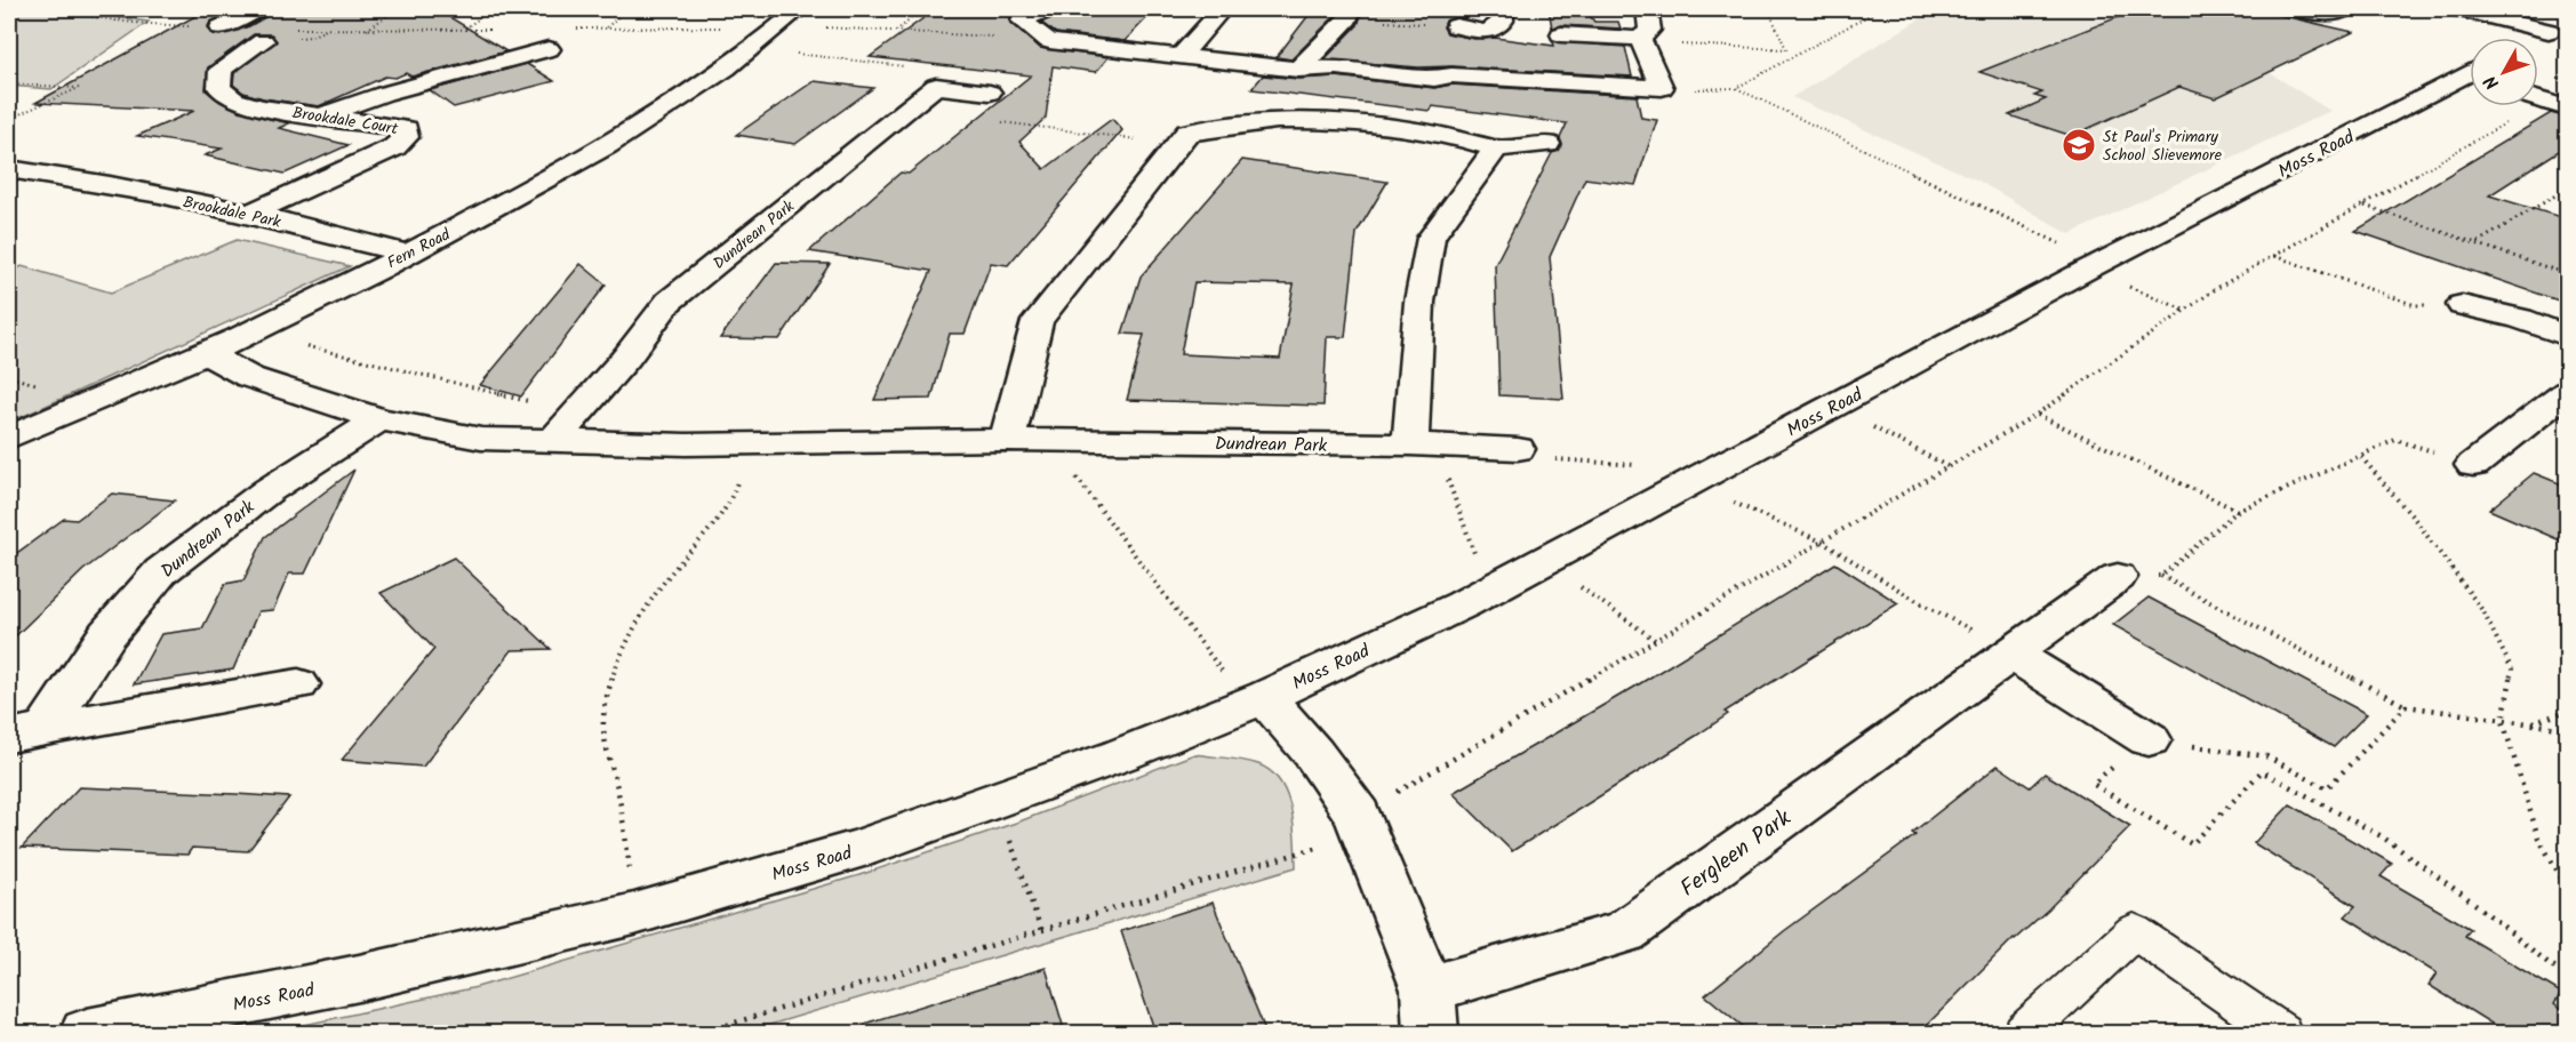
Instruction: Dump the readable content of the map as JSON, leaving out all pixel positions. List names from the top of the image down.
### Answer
{
  "streets": {
    "street": [
      "Brookdale Court",
      "Moss Road",
      "Brookdale Park",
      "Dundrean Park",
      "Fern Road",
      "Fergleen Park"
    ]
  },
  "crossings": [
    ["Brookdale Court", "Brookdale Park"],
    ["Moss Road", "Fergleen Park"],
    ["Brookdale Park", "Fern Road"],
    ["Dundrean Park", "Fern Road"]
  ],
  "places": {
    "school or university": ["St Paul's Primary School Slievemore"]
  },
  "north": "bottom left"
}
